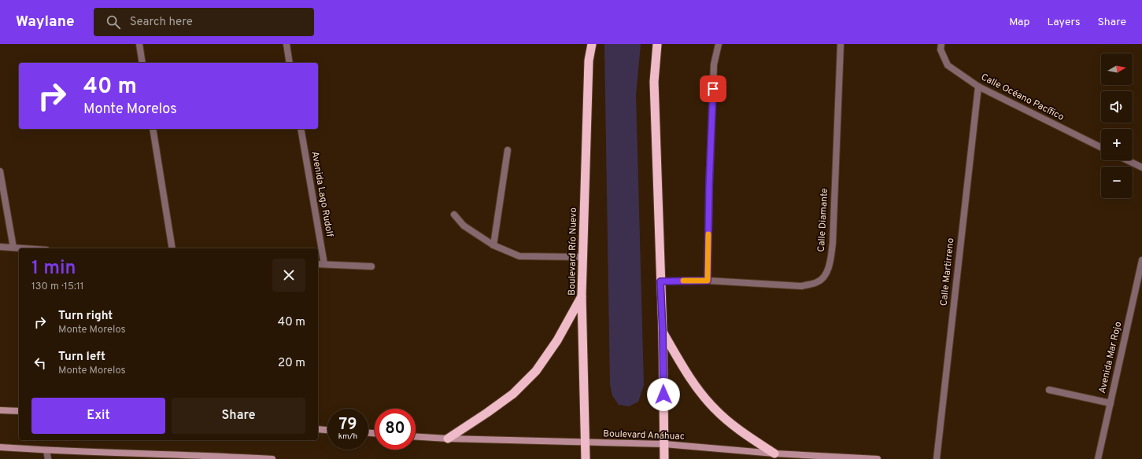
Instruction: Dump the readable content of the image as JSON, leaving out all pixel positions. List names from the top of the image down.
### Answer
{
  "streets": {
    "highway": ["Boulevard Río Nuevo"],
    "main road": ["Boulevard Anáhuac"],
    "street": [
      "Calle Océano Pacífico",
      "Avenida Lago Rudolf",
      "Calle Diamante",
      "Calle Martirreno",
      "Avenida Mar Rojo"
    ]
  },
  "crossings": [
    ["Calle Océano Pacífico", "Calle Martirreno"],
    ["Boulevard Río Nuevo", "Boulevard Anáhuac"]
  ],
  "north": "right",
  "page": {
    "header": "Waylane",
    "search": "Search here",
    "nav": ["Map", "Layers", "Share"],
    "map_buttons": ["+", "−"],
    "turn": ["40 m", "Monte Morelos"],
    "heading": ["1 min", "130 m · 15:11"],
    "list": [
      {
        "name": "Turn right",
        "note": "Monte Morelos",
        "value": "40 m"
      },
      {
        "name": "Turn left",
        "note": "Monte Morelos",
        "value": "20 m"
      }
    ],
    "buttons": ["Exit", "Share"],
    "speed": "79 km/h",
    "limit": "80"
  }
}
